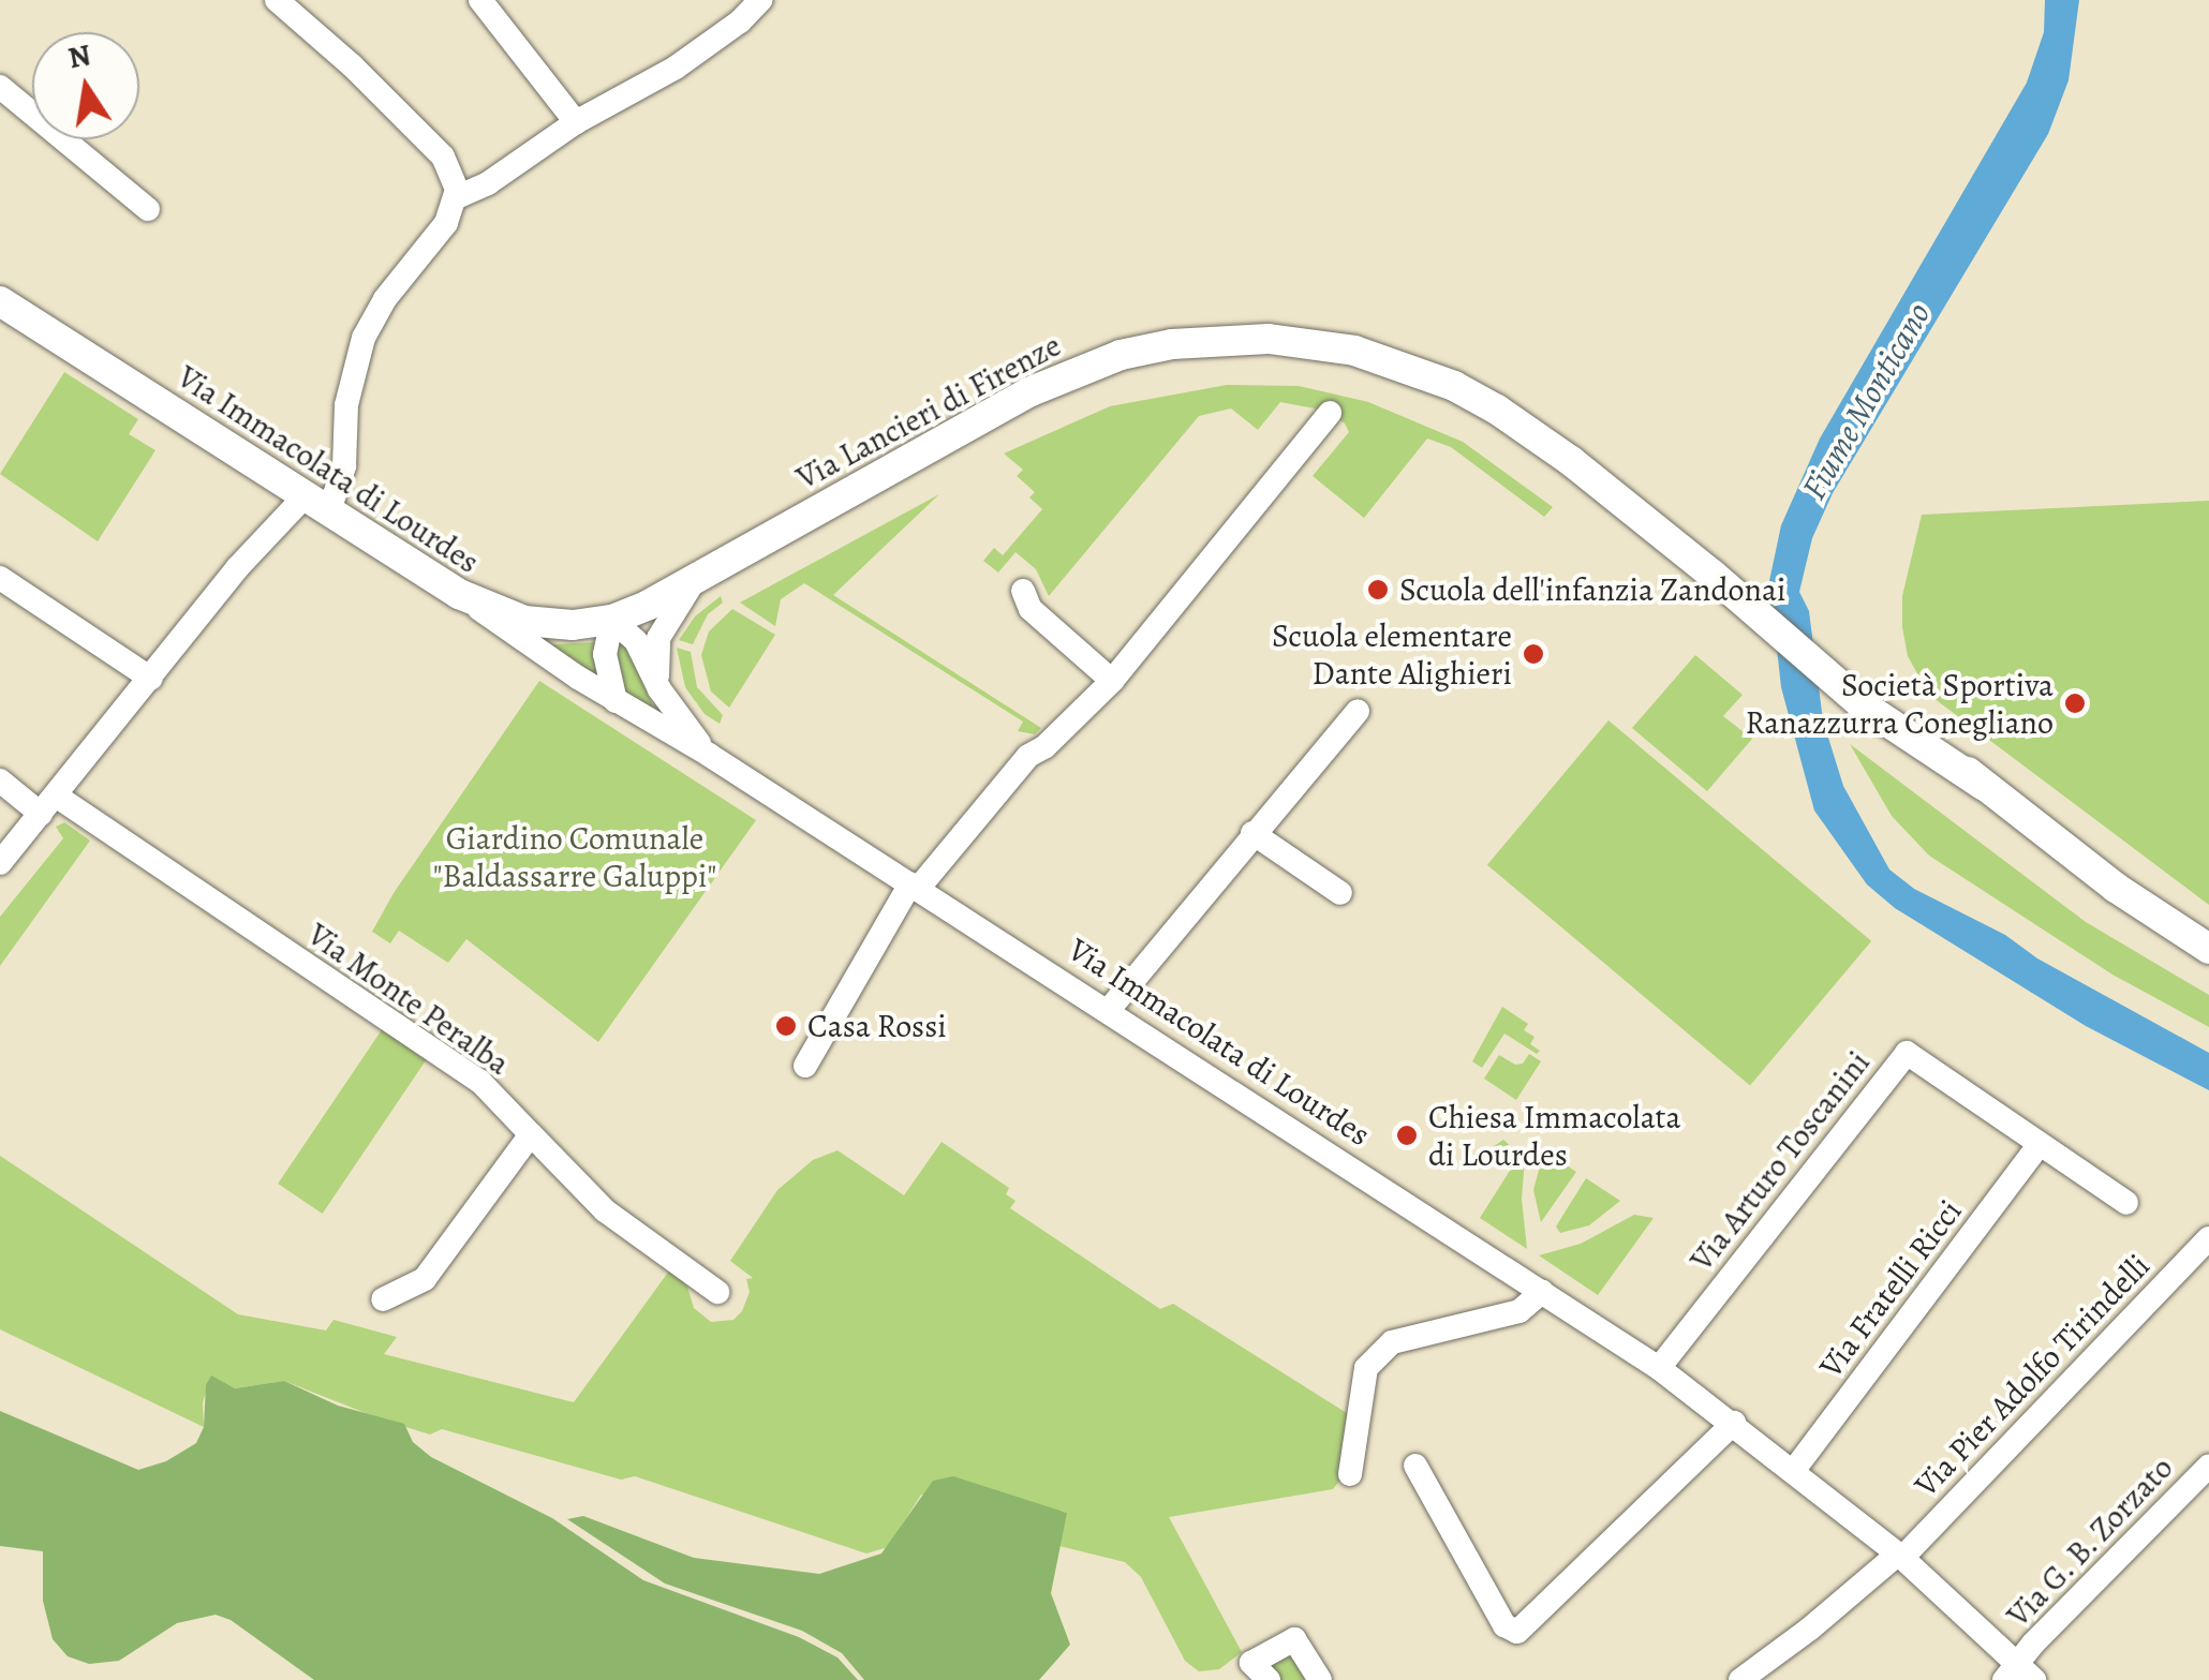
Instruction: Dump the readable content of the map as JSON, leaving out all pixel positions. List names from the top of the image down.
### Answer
{
  "streets": {
    "main road": ["Via Lancieri di Firenze", "Via Immacolata di Lourdes"],
    "street": [
      "Via Monte Peralba",
      "Via Arturo Toscanini",
      "Via Fratelli Ricci",
      "Via Pier Adolfo Tirindelli",
      "Via G. B. Zorzato"
    ]
  },
  "crossings": [
    ["Via Lancieri di Firenze", "Via Immacolata di Lourdes"],
    ["Via Immacolata di Lourdes", "Via Arturo Toscanini"],
    ["Via Immacolata di Lourdes", "Via Fratelli Ricci"],
    ["Via Immacolata di Lourdes", "Via Pier Adolfo Tirindelli"],
    ["Via Immacolata di Lourdes", "Via G. B. Zorzato"],
    ["Via Arturo Toscanini", "Via Fratelli Ricci"]
  ],
  "water": ["Fiume Monticano"],
  "parks": ["Giardino Comunale \"Baldassarre Galuppi\""],
  "places": [
    "Scuola dell'infanzia Zandonai",
    "Scuola elementare Dante Alighieri",
    "Società Sportiva Ranazzurra Conegliano",
    "Casa Rossi",
    "Chiesa Immacolata di Lourdes"
  ],
  "north": "top"
}
